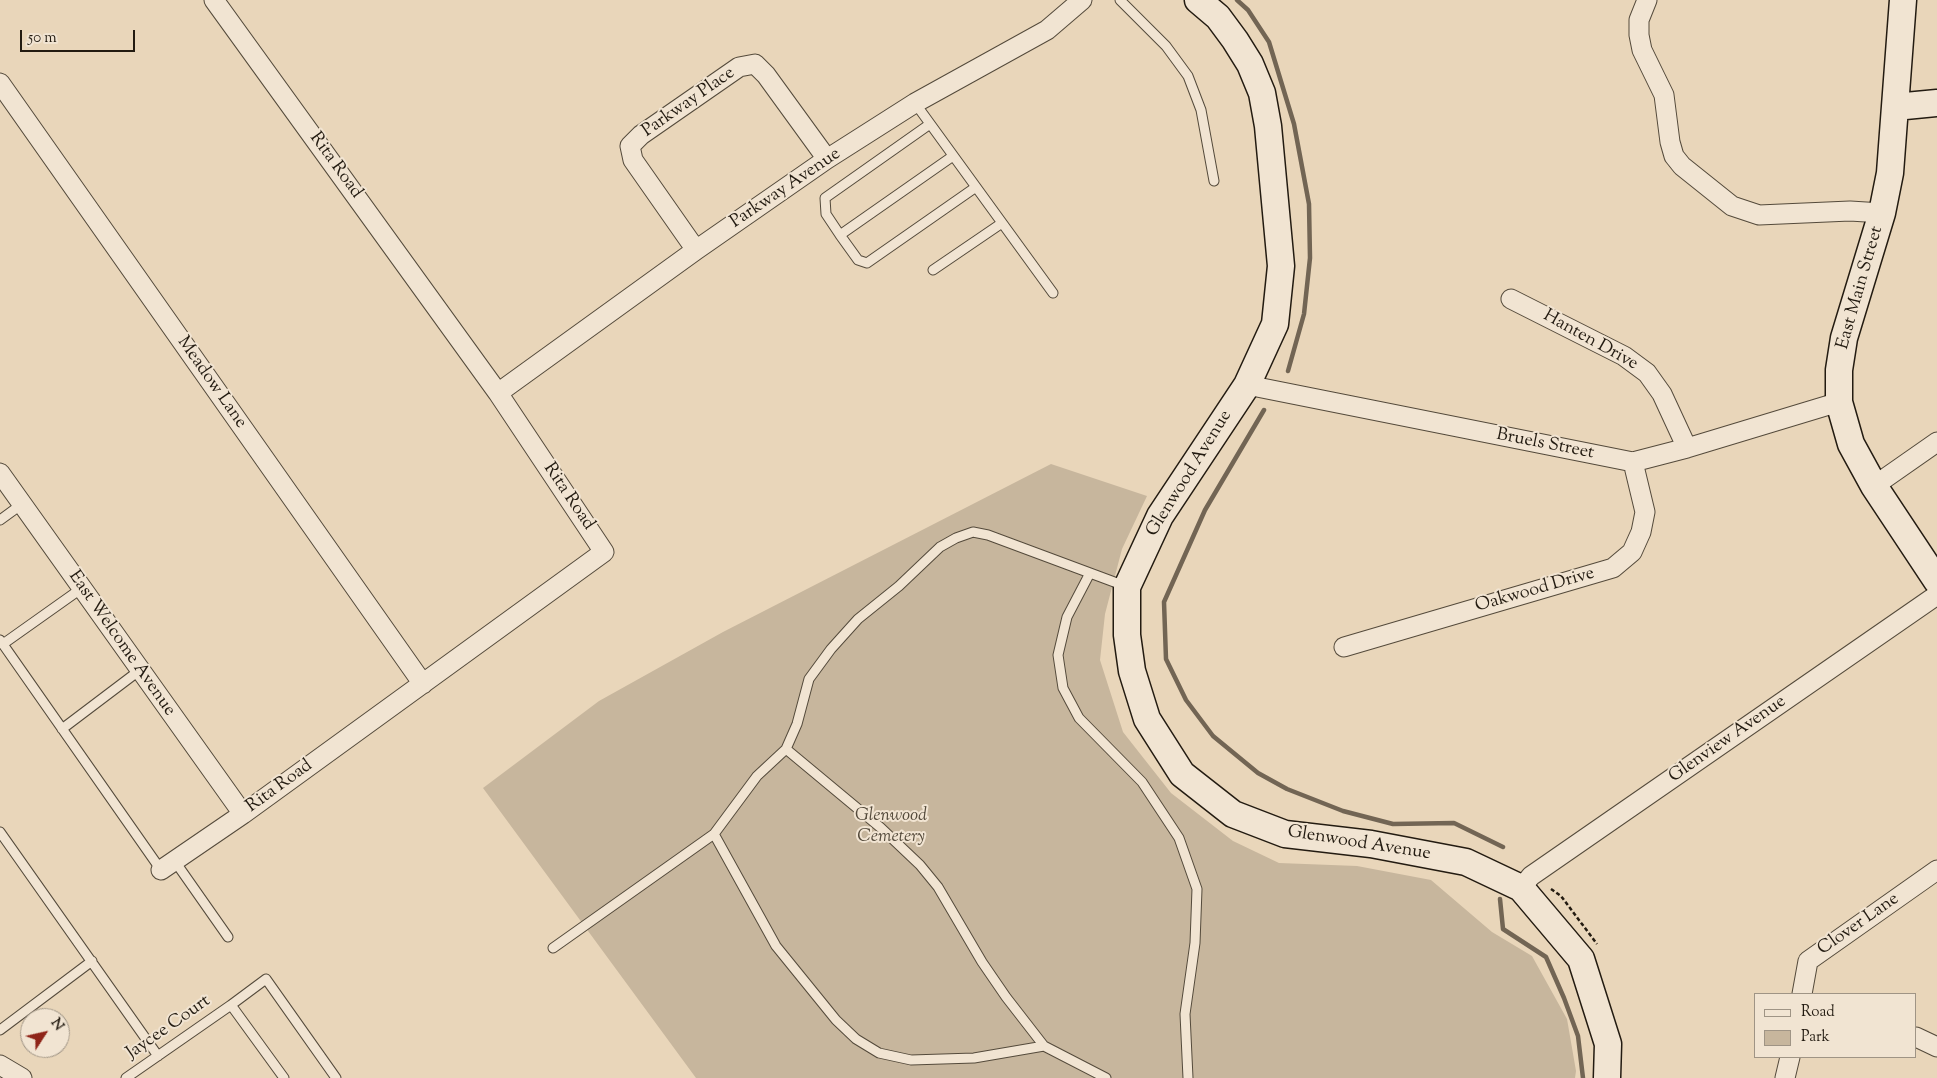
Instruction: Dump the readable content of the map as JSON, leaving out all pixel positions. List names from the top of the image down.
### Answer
{
  "streets": {
    "street": [
      "Parkway Place",
      "Rita Road",
      "Parkway Avenue",
      "East Main Street",
      "Hanten Drive",
      "Meadow Lane",
      "Bruels Street",
      "Glenwood Avenue",
      "Oakwood Drive",
      "East Welcome Avenue",
      "Glenview Avenue",
      "Clover Lane"
    ],
    "lane": ["Jaycee Court"]
  },
  "crossings": [
    ["Parkway Place", "Parkway Avenue"],
    ["Rita Road", "Parkway Avenue"],
    ["Rita Road", "Meadow Lane"],
    ["Rita Road", "East Welcome Avenue"],
    ["East Main Street", "Bruels Street"],
    ["Hanten Drive", "Bruels Street"],
    ["Bruels Street", "Glenwood Avenue"],
    ["Bruels Street", "Oakwood Drive"],
    ["Glenwood Avenue", "Glenview Avenue"]
  ],
  "parks": ["Glenwood Cemetery"],
  "legend": ["Road", "Park"],
  "scale_bar": "50 m",
  "north": "top right"
}
